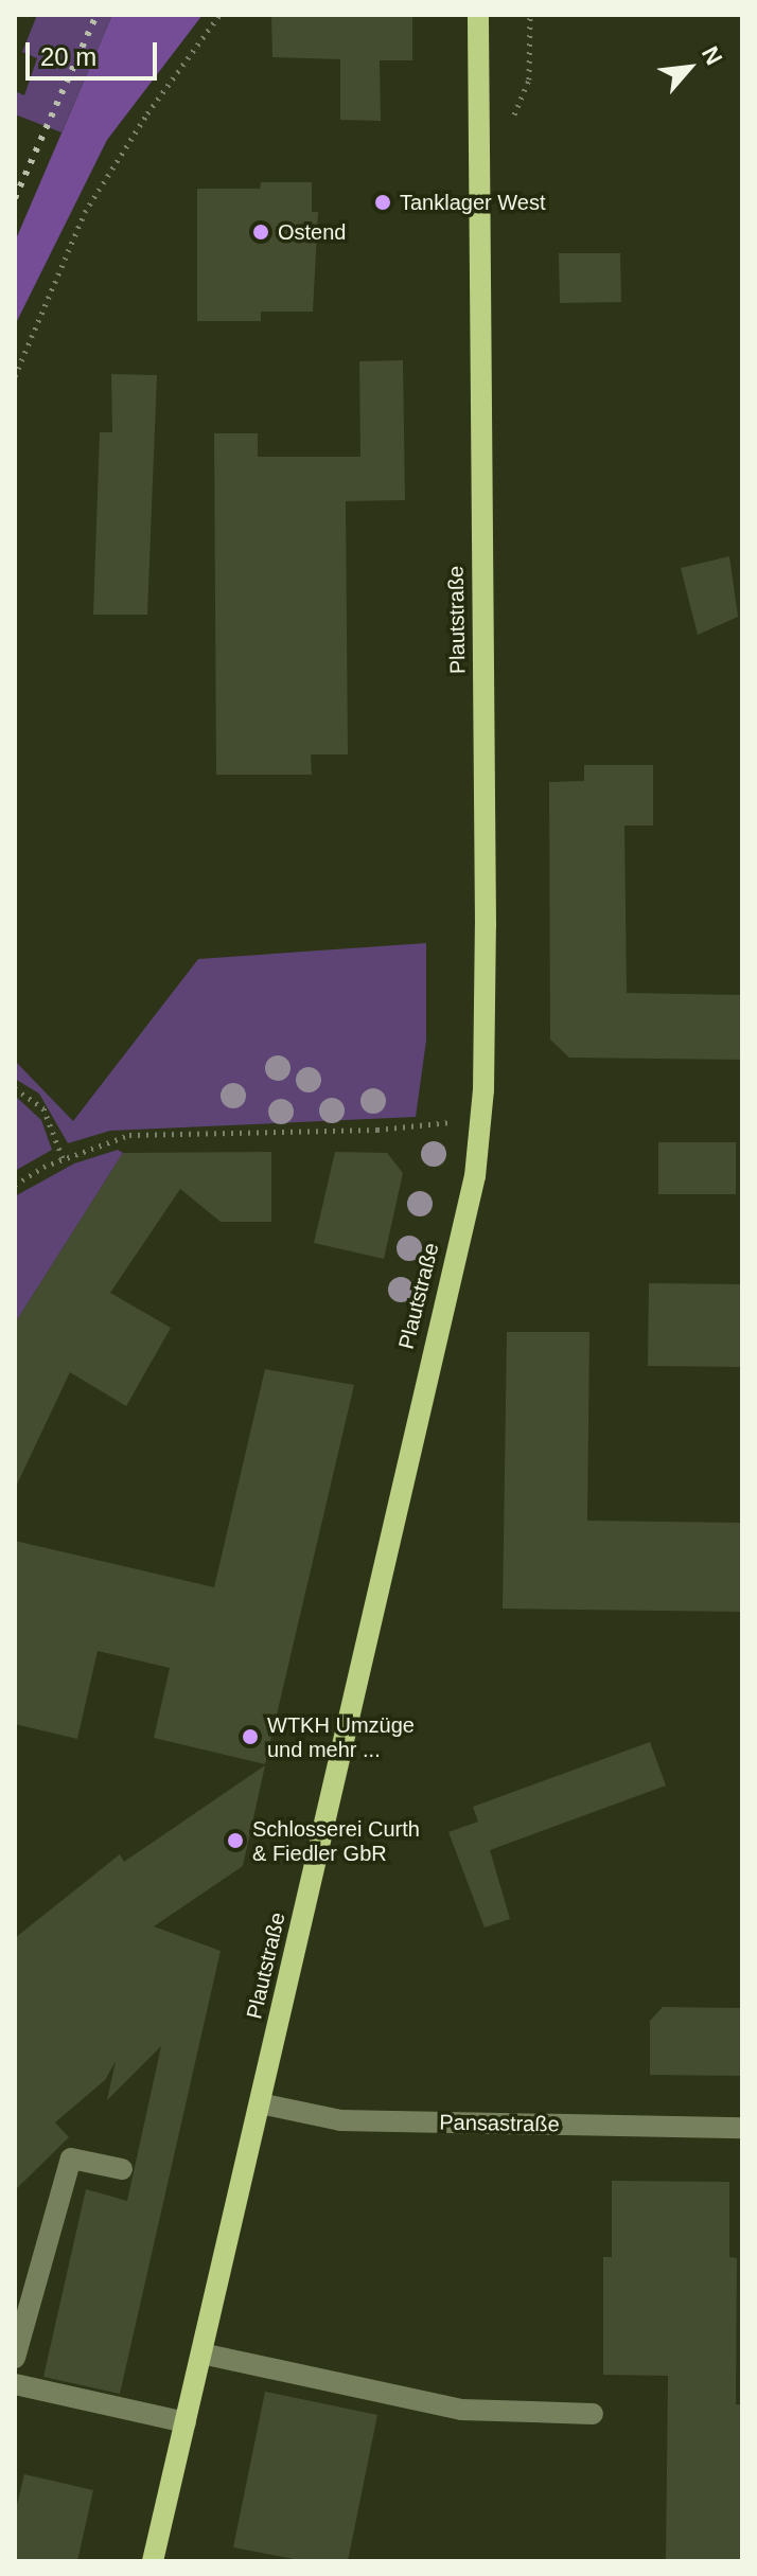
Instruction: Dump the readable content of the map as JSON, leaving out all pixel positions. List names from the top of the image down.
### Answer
{
  "streets": {
    "main road": ["Plautstraße"],
    "street": ["Pansastraße"]
  },
  "crossings": [
    ["Plautstraße", "Pansastraße"]
  ],
  "places": [
    "Tanklager West",
    "Ostend",
    "WTKH Umzüge und mehr ...",
    "Schlosserei Curth & Fiedler GbR"
  ],
  "scale_bar": "20 m",
  "north": "top right"
}
